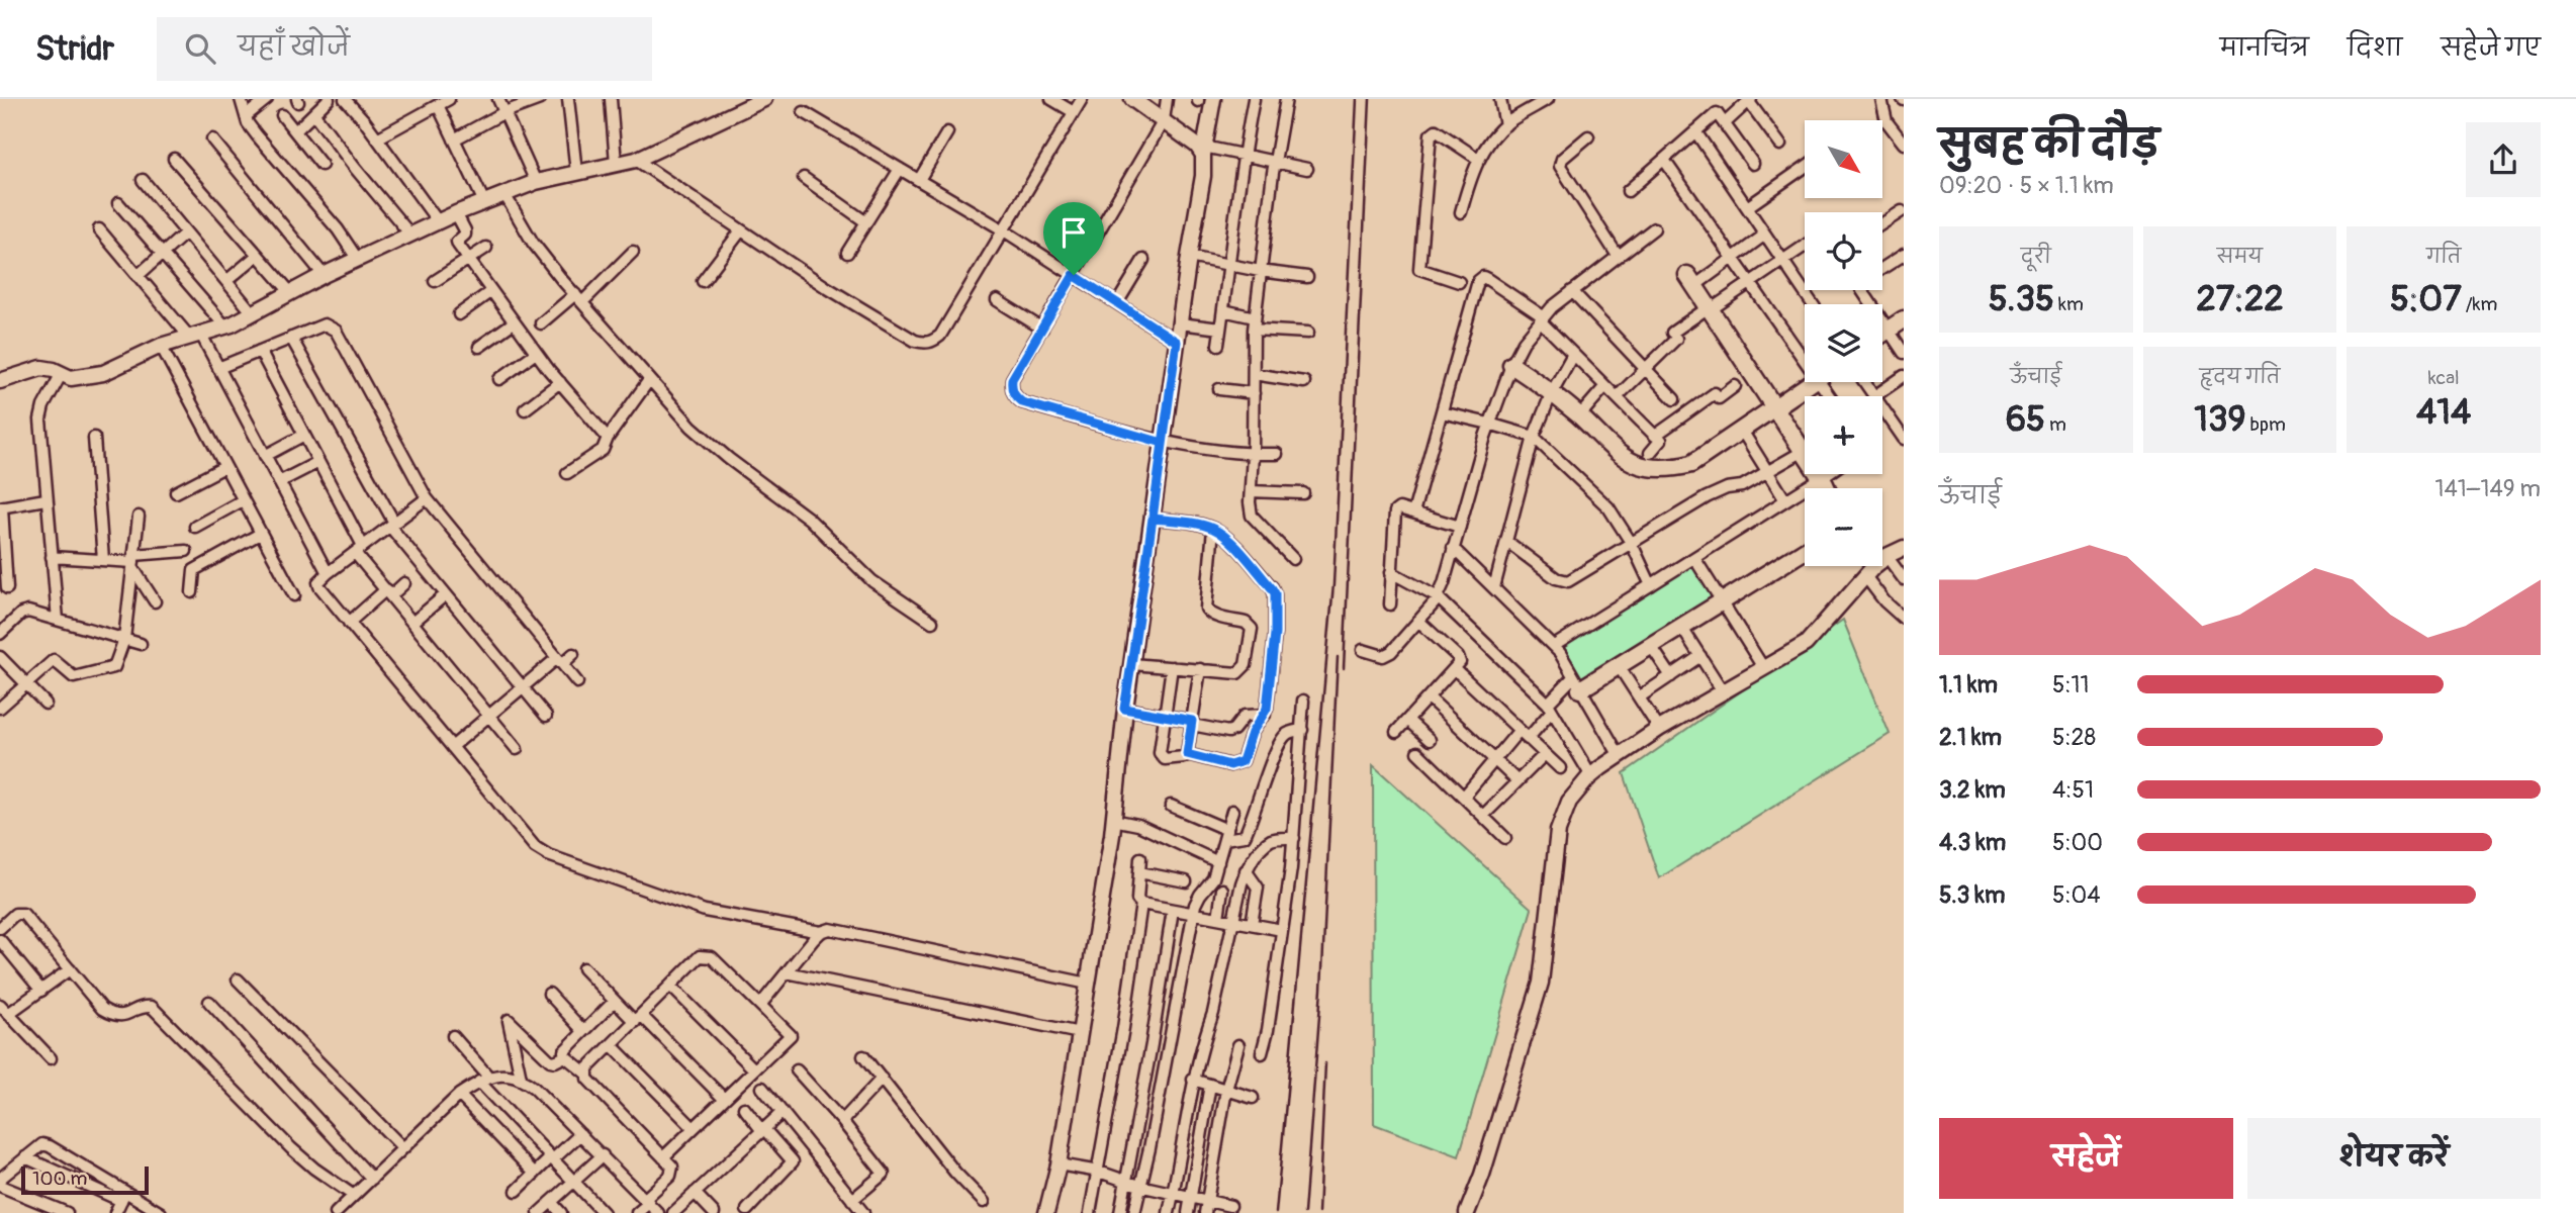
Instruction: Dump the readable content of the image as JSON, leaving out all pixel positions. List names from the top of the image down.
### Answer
{
  "scale_bar": "100 m",
  "north": "bottom right",
  "page": {
    "header": "Stridr",
    "search": "यहाँ खोजें",
    "nav": ["मानचित्र", "दिशा", "सहेजे गए"],
    "heading": ["सुबह की दौड़", "09:20 · 5 × 1.1 km"],
    "map_buttons": ["+", "−"],
    "stats": [
      ["दूरी", "5.35 km"],
      ["समय", "27:22"],
      ["गति", "5:07 /km"],
      ["ऊँचाई", "65 m"],
      ["हृदय गति", "139 bpm"],
      ["kcal", "414"]
    ],
    "chart": ["ऊँचाई", "141–149 m"],
    "list": [
      {
        "name": "1.1 km",
        "note": "5:11"
      },
      {
        "name": "2.1 km",
        "note": "5:28"
      },
      {
        "name": "3.2 km",
        "note": "4:51"
      },
      {
        "name": "4.3 km",
        "note": "5:00"
      },
      {
        "name": "5.3 km",
        "note": "5:04"
      }
    ],
    "buttons": ["सहेजें", "शेयर करें"],
    "scale": "100 m"
  }
}
